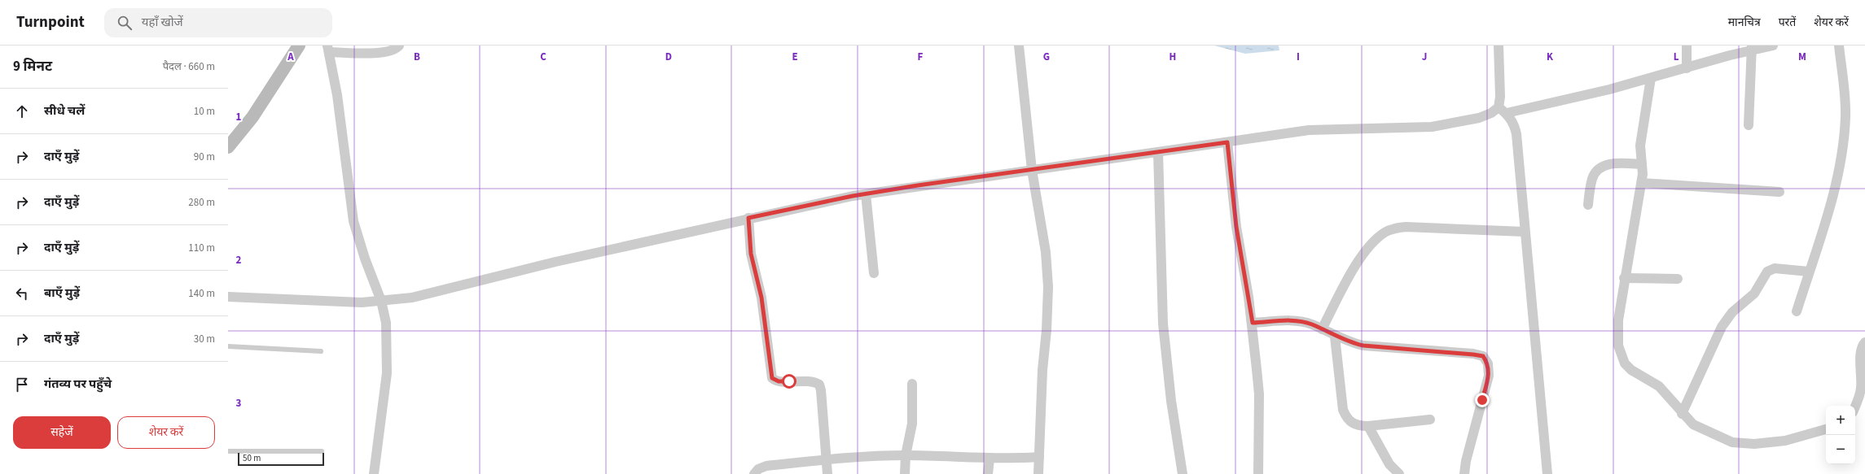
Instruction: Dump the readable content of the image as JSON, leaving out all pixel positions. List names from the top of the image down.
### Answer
{
  "scale_bar": "50 m",
  "page": {
    "header": "Turnpoint",
    "search": "यहाँ खोजें",
    "nav": ["मानचित्र", "परतें", "शेयर करें"],
    "heading": ["9 मिनट", "पैदल · 660 m"],
    "list": [
      ["सीधे चलें", "10 m"],
      ["दाएँ मुड़ें", "90 m"],
      ["दाएँ मुड़ें", "280 m"],
      ["दाएँ मुड़ें", "110 m"],
      ["बाएँ मुड़ें", "140 m"],
      ["दाएँ मुड़ें", "30 m"],
      "गंतव्य पर पहुँचे"
    ],
    "map_buttons": ["+", "−"],
    "buttons": ["सहेजें", "शेयर करें"],
    "scale": "50 m"
  },
  "grid": {
    "columns": [
      "A",
      "B",
      "C",
      "D",
      "E",
      "F",
      "G",
      "H",
      "I",
      "J",
      "K",
      "L",
      "M"
    ],
    "rows": ["1", "2", "3"]
  }
}
